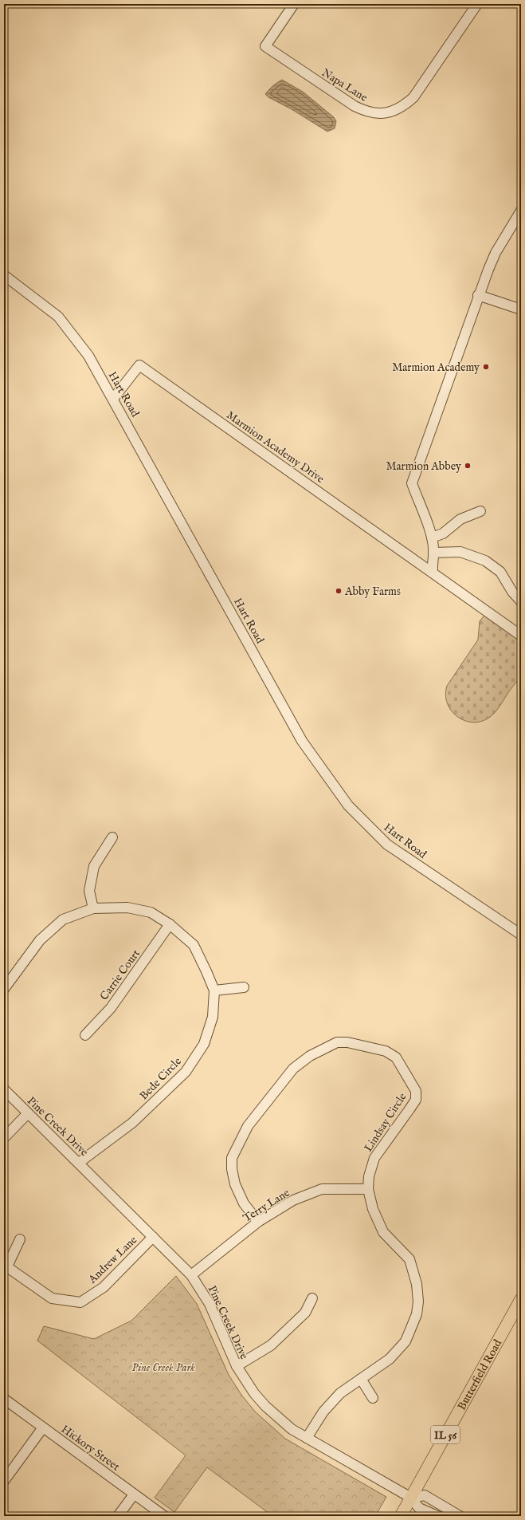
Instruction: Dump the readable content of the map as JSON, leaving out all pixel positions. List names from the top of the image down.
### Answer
{
  "streets": {
    "main road": ["Butterfield Road", "IL 56"],
    "street": [
      "Napa Lane",
      "Hart Road",
      "Marmion Academy Drive",
      "Carrie Court",
      "Bede Circle",
      "Lindsay Circle",
      "Pine Creek Drive",
      "Terry Lane",
      "Andrew Lane",
      "Hickory Street"
    ]
  },
  "crossings": [
    ["Hart Road", "Marmion Academy Drive"],
    ["Carrie Court", "Bede Circle"],
    ["Bede Circle", "Pine Creek Drive"],
    ["Lindsay Circle", "Pine Creek Drive"],
    ["Lindsay Circle", "Terry Lane"],
    ["Pine Creek Drive", "Terry Lane"],
    ["Pine Creek Drive", "Andrew Lane"],
    ["Pine Creek Drive", "Butterfield Road"]
  ],
  "parks": ["Pine Creek Park"],
  "places": ["Marmion Academy", "Marmion Abbey", "Abby Farms"]
}
